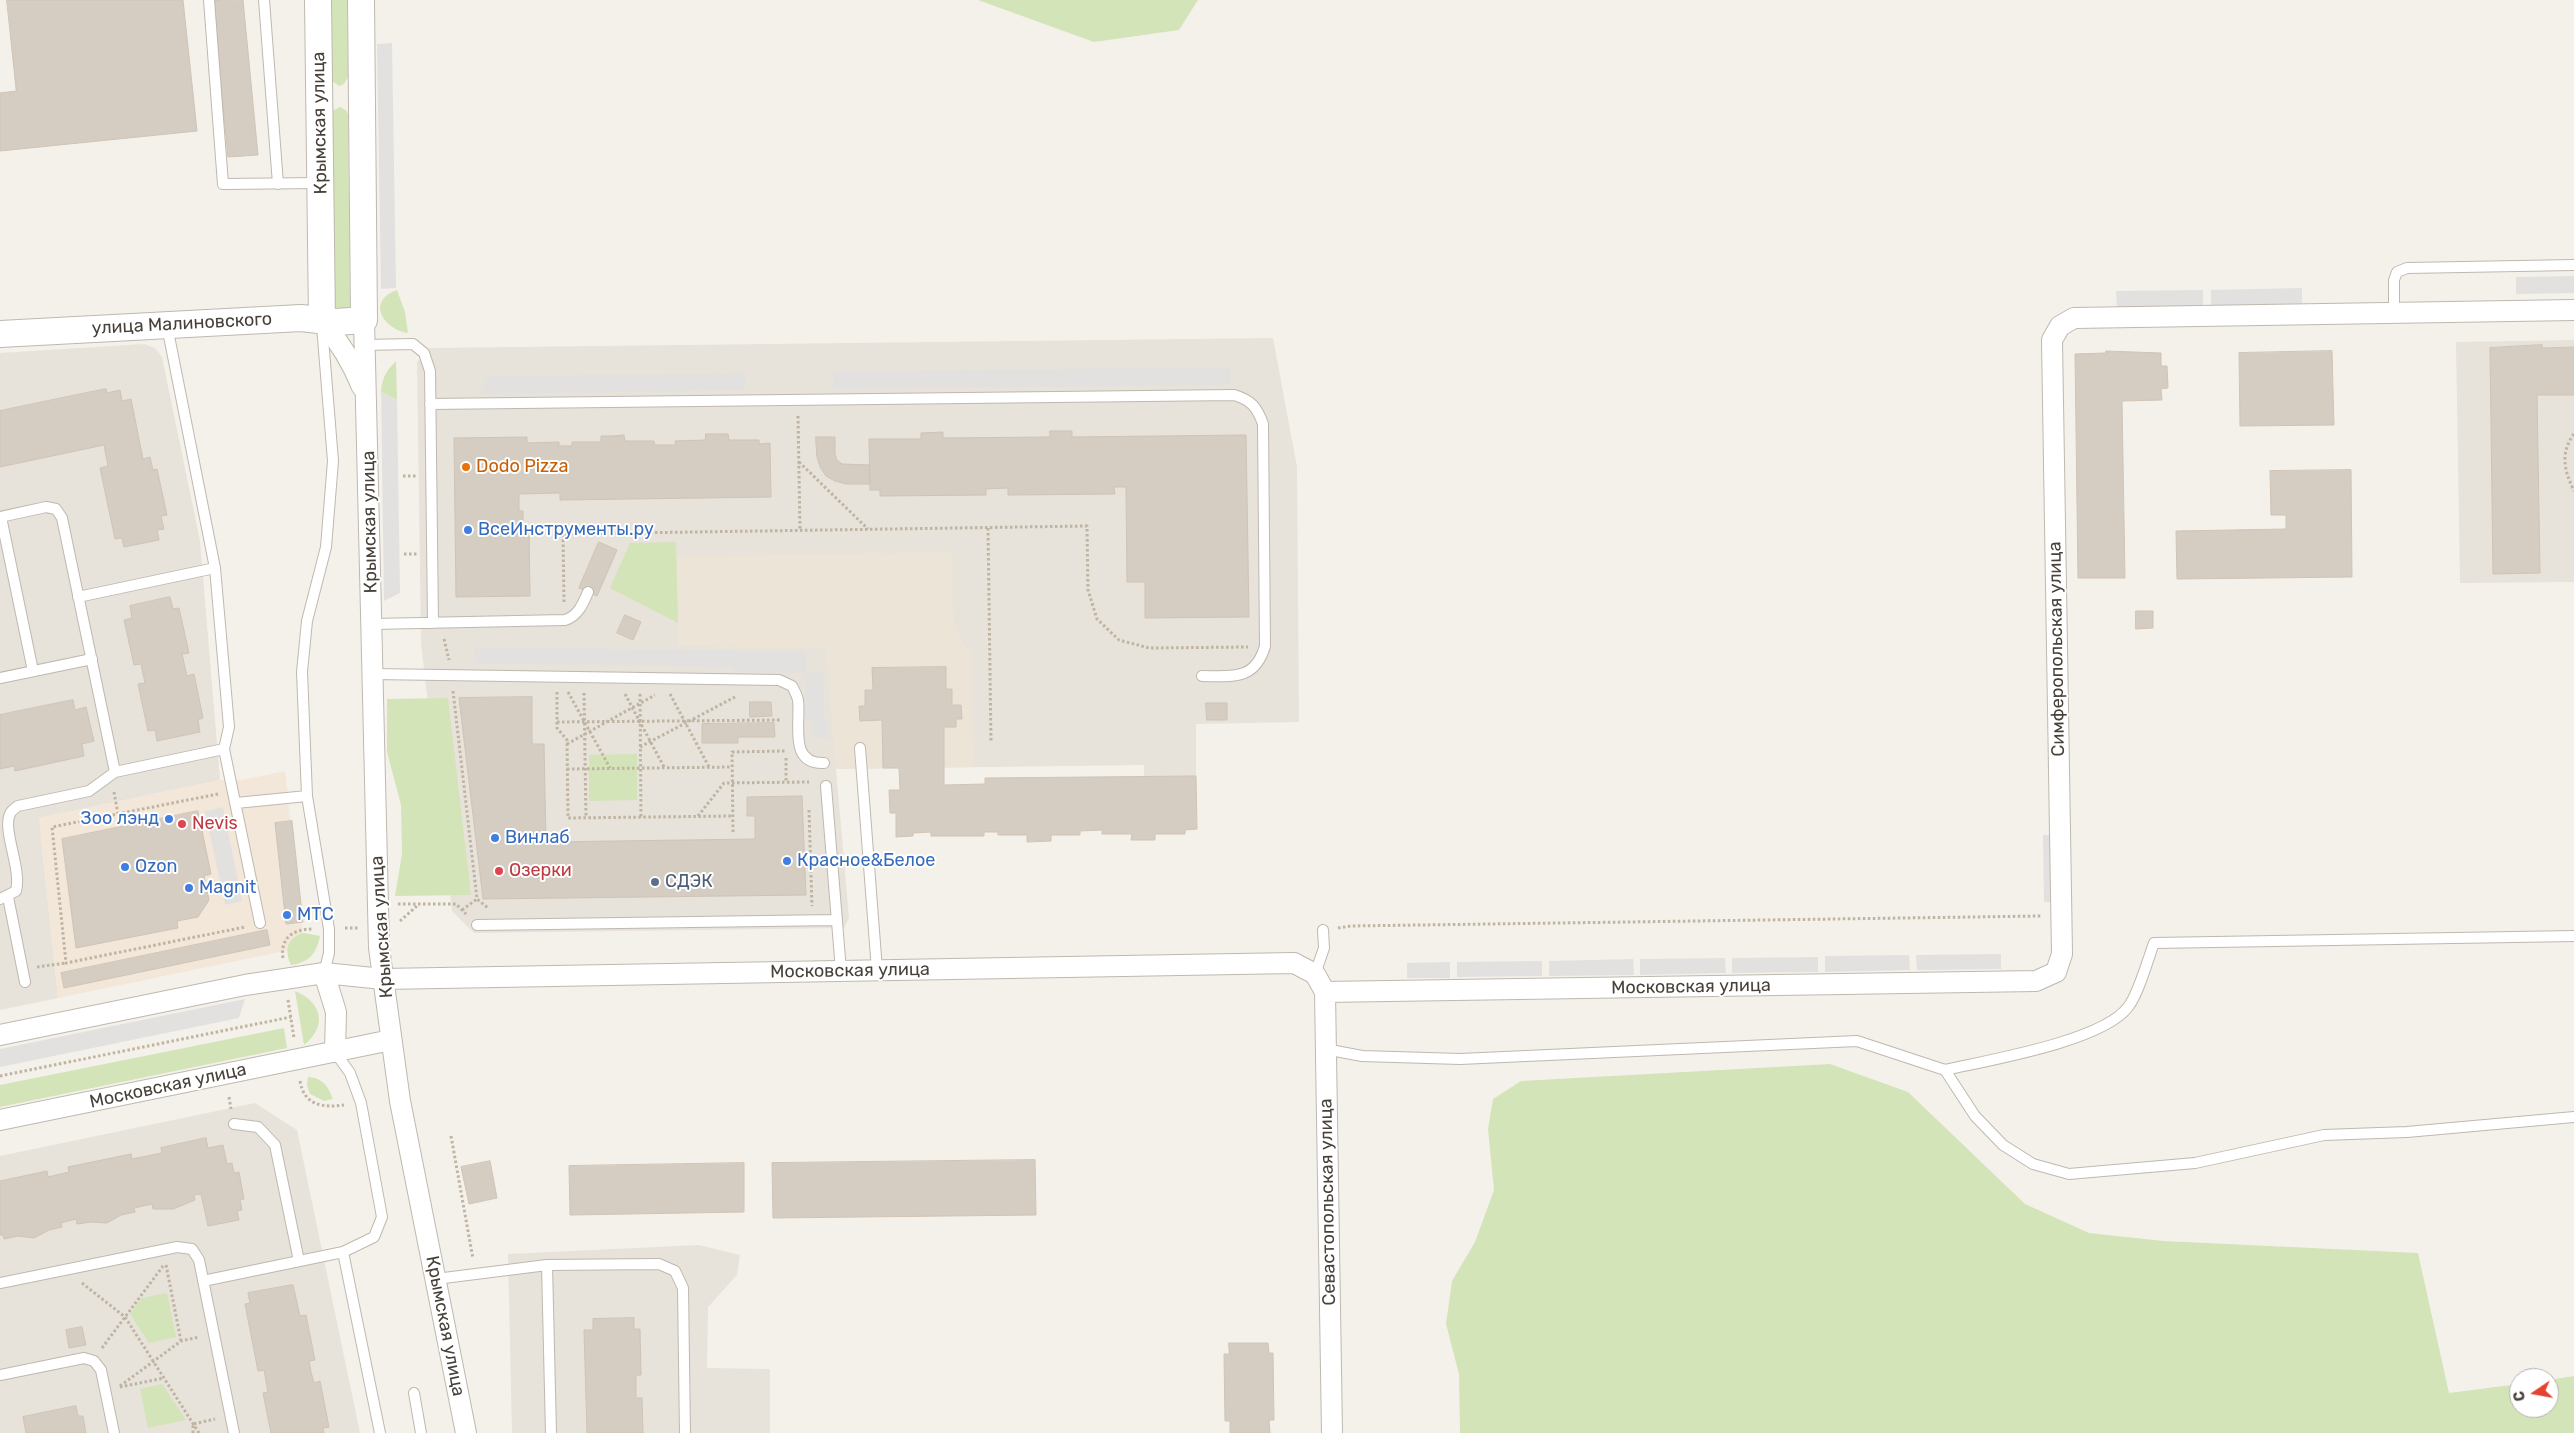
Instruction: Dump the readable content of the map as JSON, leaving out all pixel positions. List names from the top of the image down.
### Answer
{
  "streets": {
    "street": [
      "Крымская улица",
      "улица Малиновского",
      "Симферопольская улица",
      "Московская улица",
      "Севастопольская улица"
    ]
  },
  "crossings": [
    ["Крымская улица", "улица Малиновского"],
    ["Крымская улица", "Московская улица"],
    ["Симферопольская улица", "Московская улица"],
    ["Московская улица", "Севастопольская улица"]
  ],
  "places": [
    "Dodo Pizza",
    "ВсеИнструменты.ру",
    "Зоо лэнд",
    "Nevis",
    "Винлаб",
    "Красное&Белое",
    "Ozon",
    "Озерки",
    "СДЭК",
    "Magnit",
    "МТС"
  ],
  "north": "left"
}
